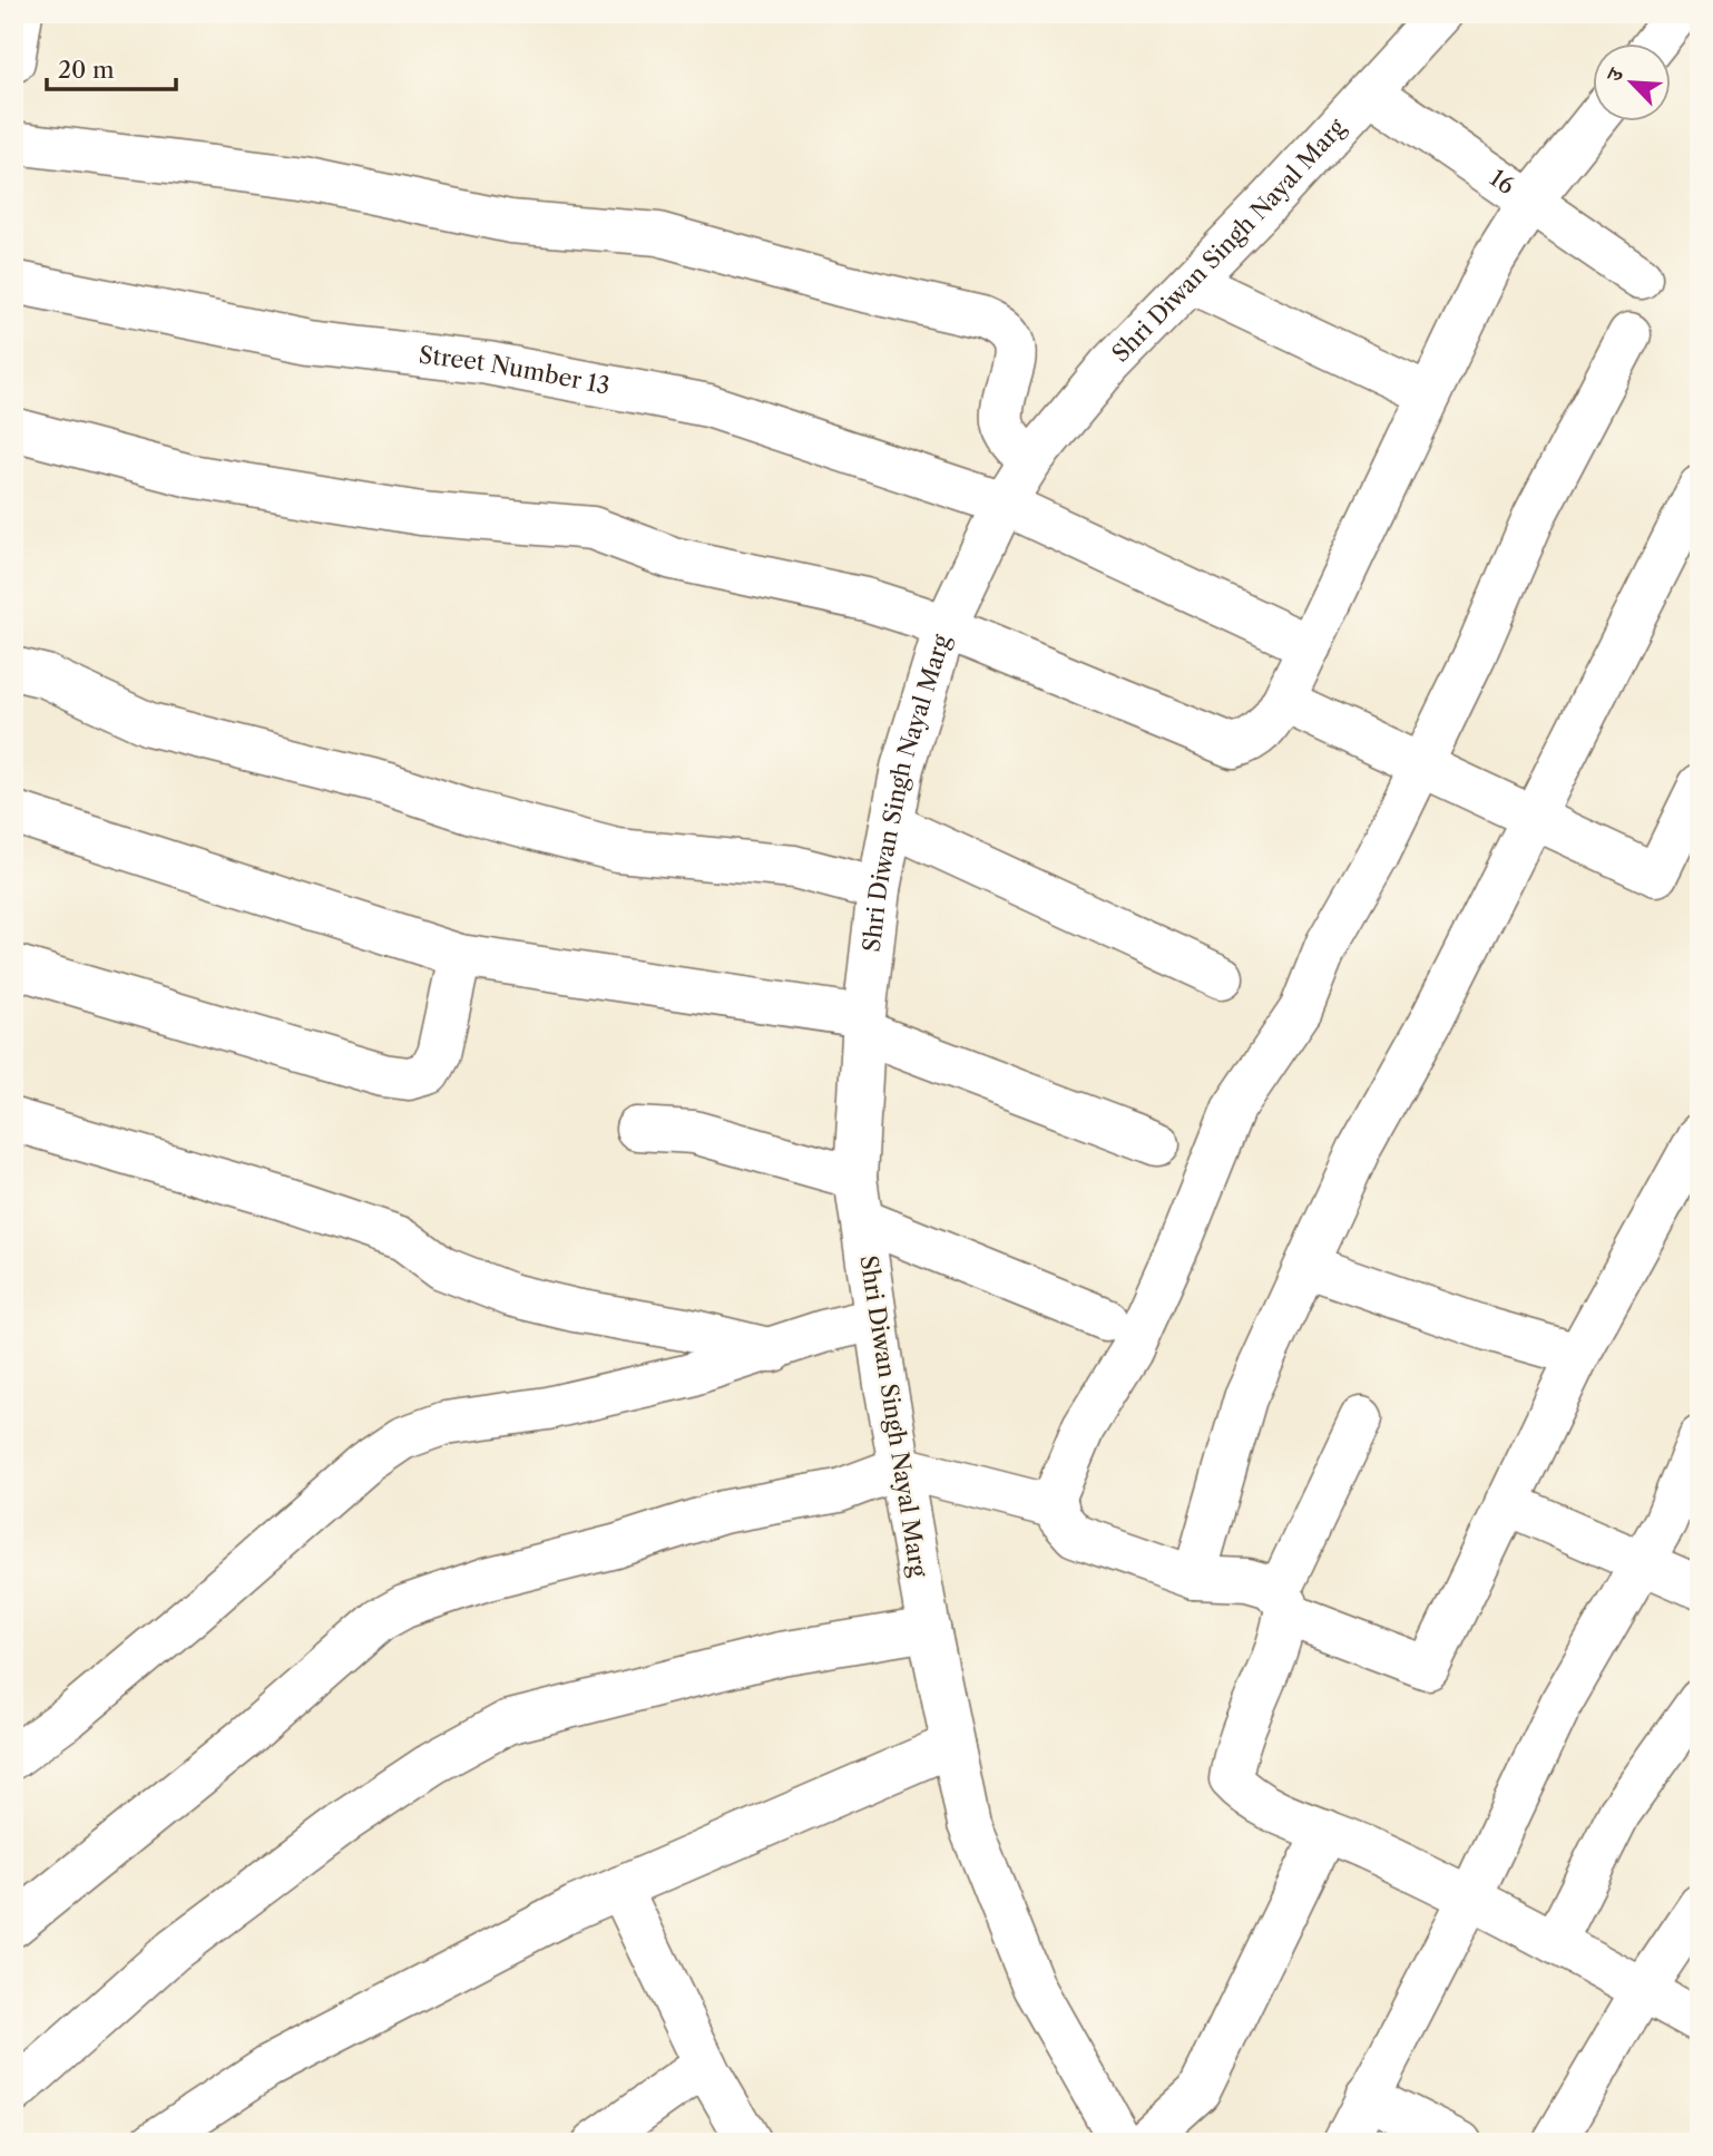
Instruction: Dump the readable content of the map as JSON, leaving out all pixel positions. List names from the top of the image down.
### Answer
{
  "streets": {
    "street": ["16", "Shri Diwan Singh Nayal Marg", "Street Number 13"]
  },
  "crossings": [
    ["16", "Shri Diwan Singh Nayal Marg"],
    ["Shri Diwan Singh Nayal Marg", "Street Number 13"]
  ],
  "scale_bar": "20 m",
  "north": "top left"
}
